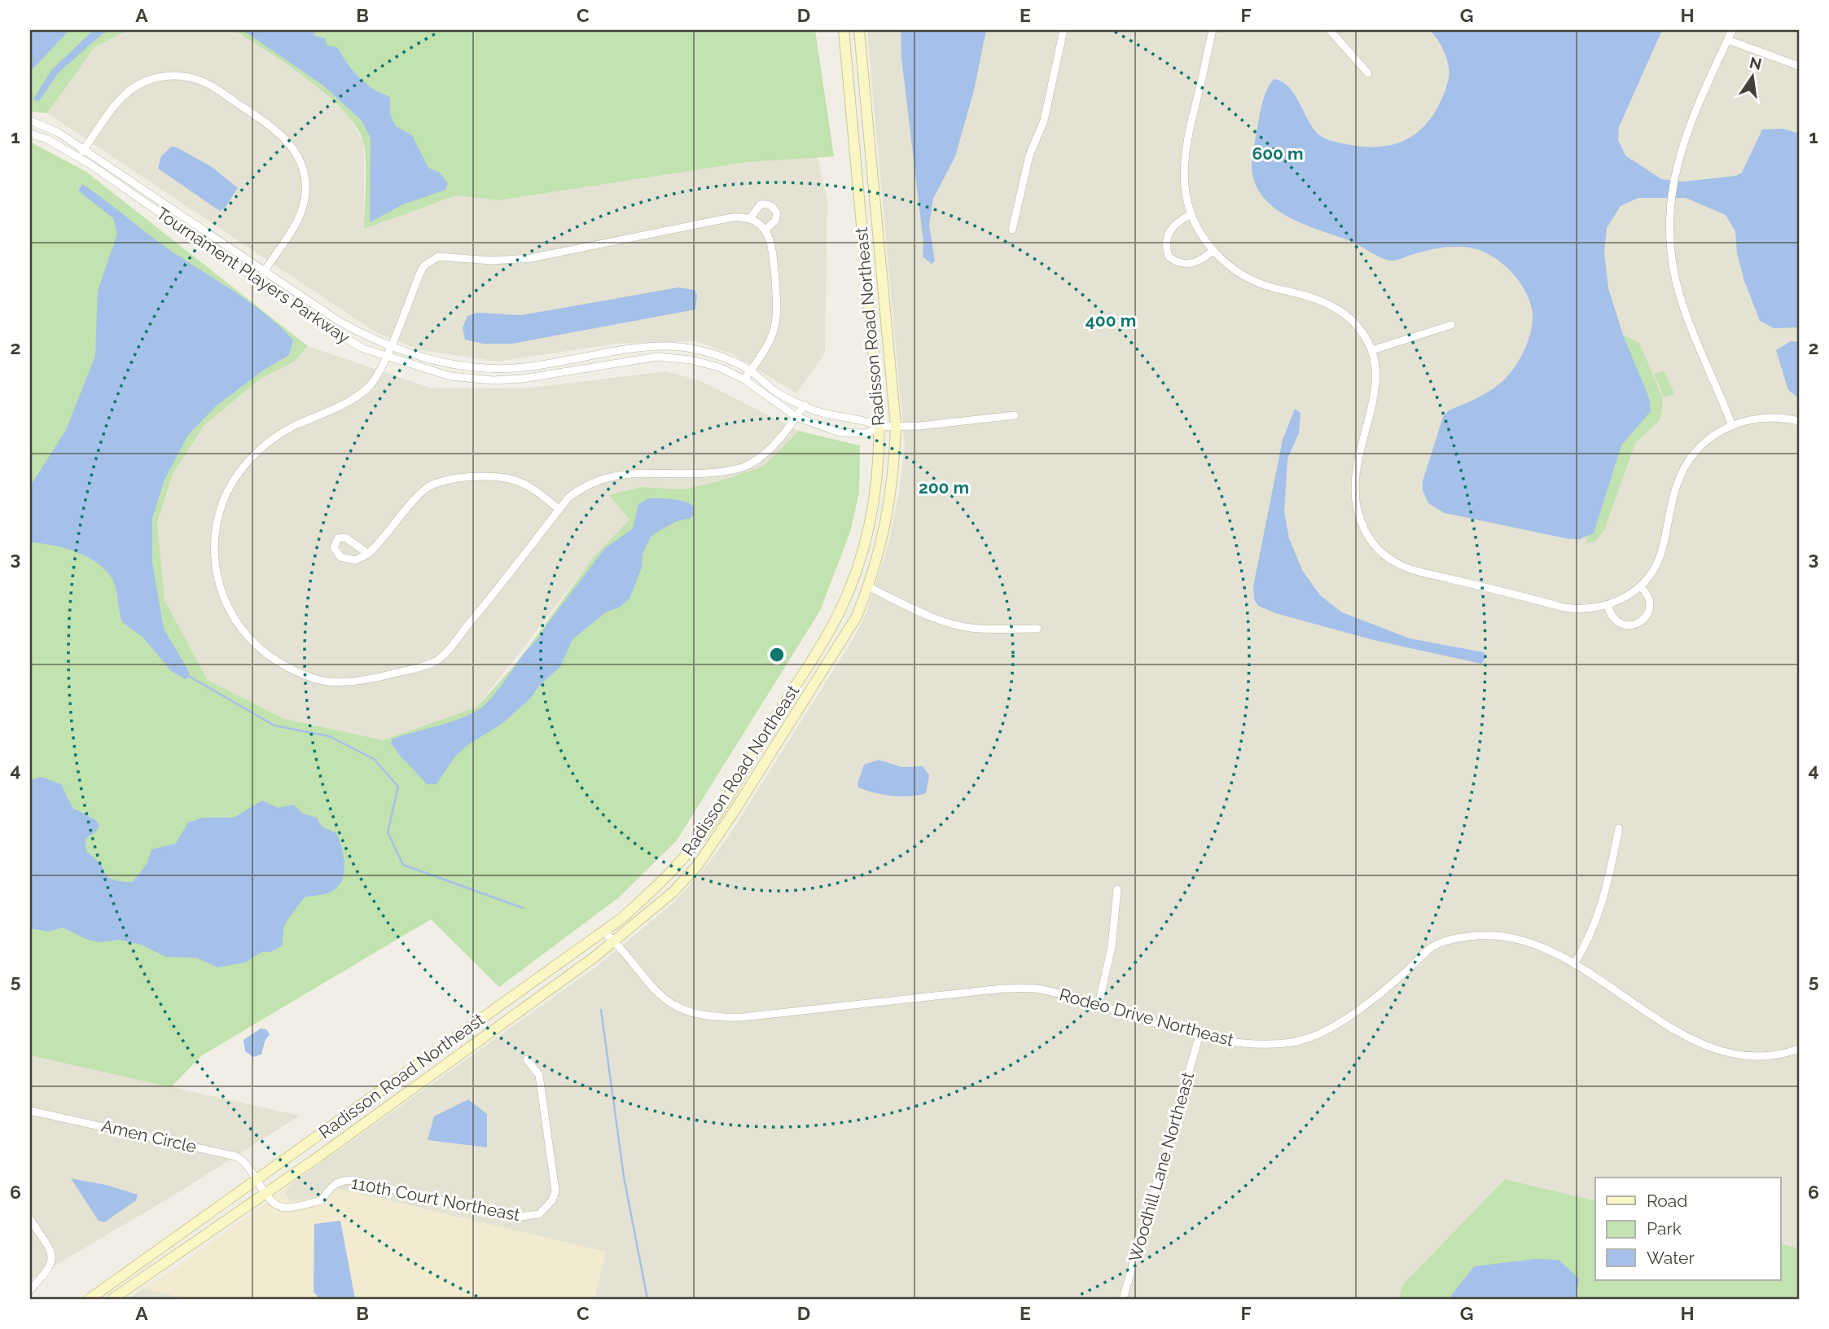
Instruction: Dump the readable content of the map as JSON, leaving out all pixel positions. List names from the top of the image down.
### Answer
{
  "streets": {
    "main road": ["Radisson Road Northeast"],
    "street": [
      "Tournament Players Parkway",
      "Rodeo Drive Northeast",
      "Amen Circle",
      "Woodhill Lane Northeast",
      "110th Court Northeast"
    ]
  },
  "crossings": [
    ["Tournament Players Parkway", "Radisson Road Northeast"],
    ["Radisson Road Northeast", "Rodeo Drive Northeast"],
    ["Radisson Road Northeast", "Amen Circle"],
    ["Radisson Road Northeast", "110th Court Northeast"],
    ["Rodeo Drive Northeast", "Woodhill Lane Northeast"],
    ["Amen Circle", "110th Court Northeast"]
  ],
  "legend": ["Road", "Park", "Water"],
  "north": "top",
  "grid": {
    "columns": [
      "A",
      "B",
      "C",
      "D",
      "E",
      "F",
      "G",
      "H"
    ],
    "rows": [
      "1",
      "2",
      "3",
      "4",
      "5",
      "6"
    ]
  },
  "rings": ["600 m", "400 m", "200 m"]
}
